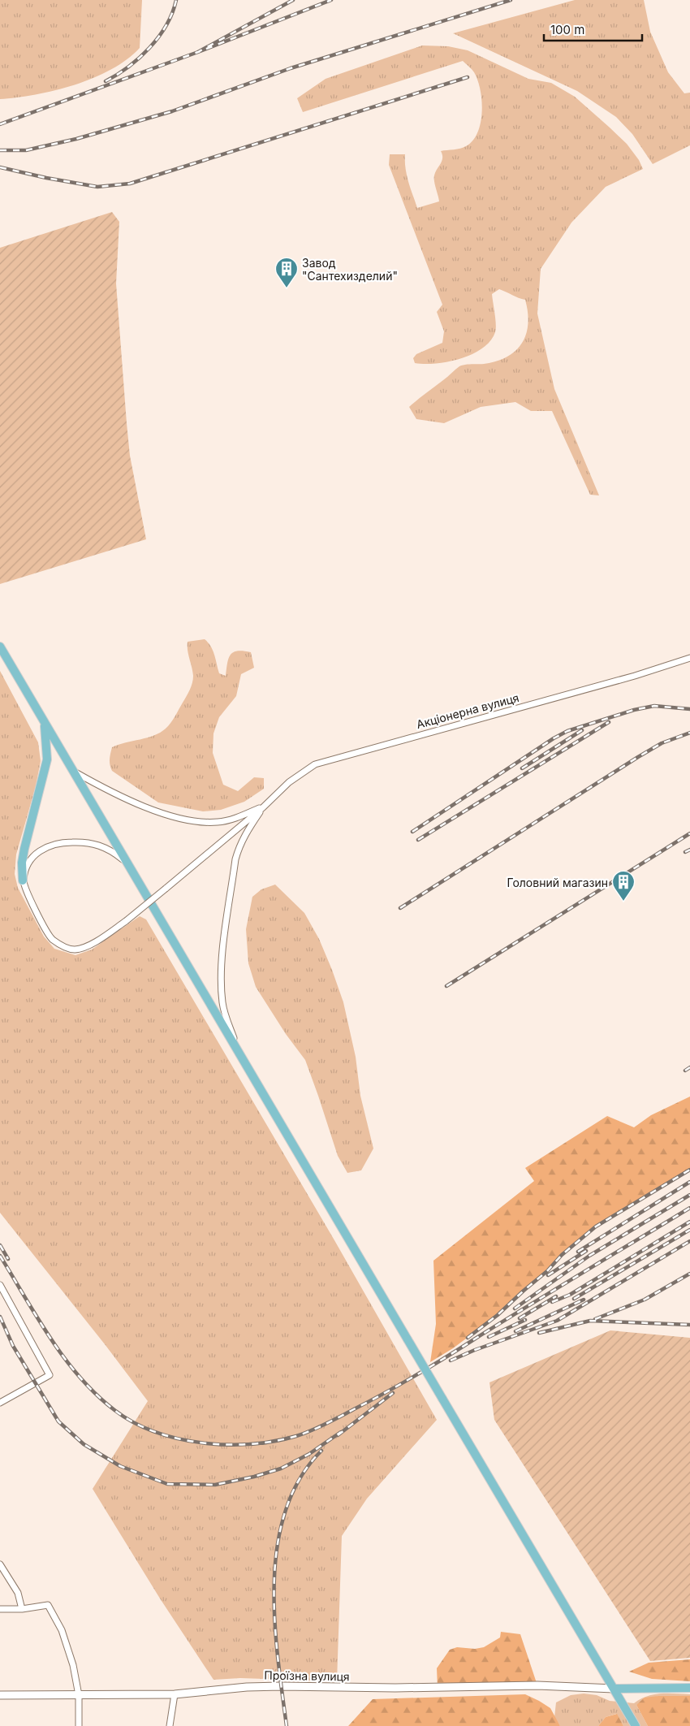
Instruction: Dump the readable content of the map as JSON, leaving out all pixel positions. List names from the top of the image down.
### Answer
{
  "streets": {
    "street": ["Акціонерна вулиця", "Проїзна вулиця"]
  },
  "places": {
    "building": ["Завод \"Сантехизделий\"", "Головний магазин"]
  },
  "scale_bar": "100 m"
}
